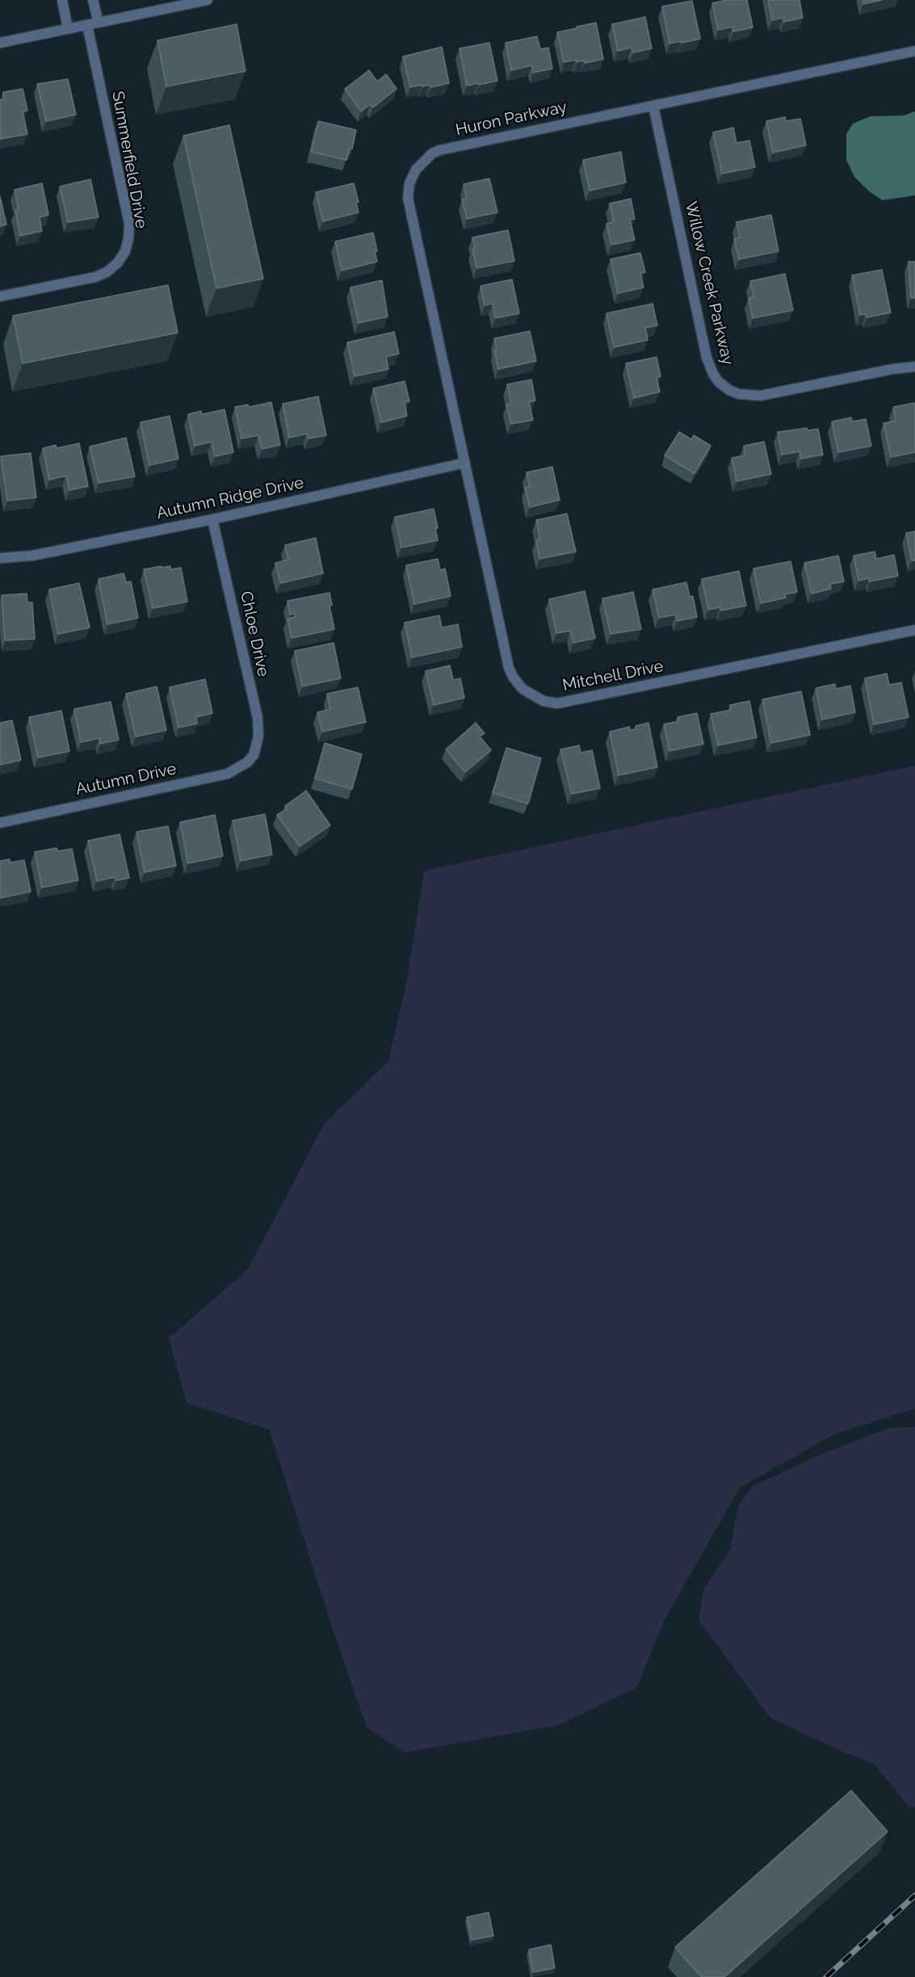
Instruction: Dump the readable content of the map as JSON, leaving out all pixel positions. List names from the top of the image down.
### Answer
{
  "streets": {
    "street": [
      "Huron Parkway",
      "Summerfield Drive",
      "Willow Creek Parkway",
      "Autumn Ridge Drive",
      "Chloe Drive",
      "Mitchell Drive",
      "Autumn Drive"
    ]
  },
  "crossings": [
    ["Huron Parkway", "Willow Creek Parkway"],
    ["Huron Parkway", "Autumn Ridge Drive"],
    ["Huron Parkway", "Mitchell Drive"],
    ["Autumn Ridge Drive", "Chloe Drive"],
    ["Autumn Ridge Drive", "Mitchell Drive"],
    ["Chloe Drive", "Autumn Drive"]
  ]
}
